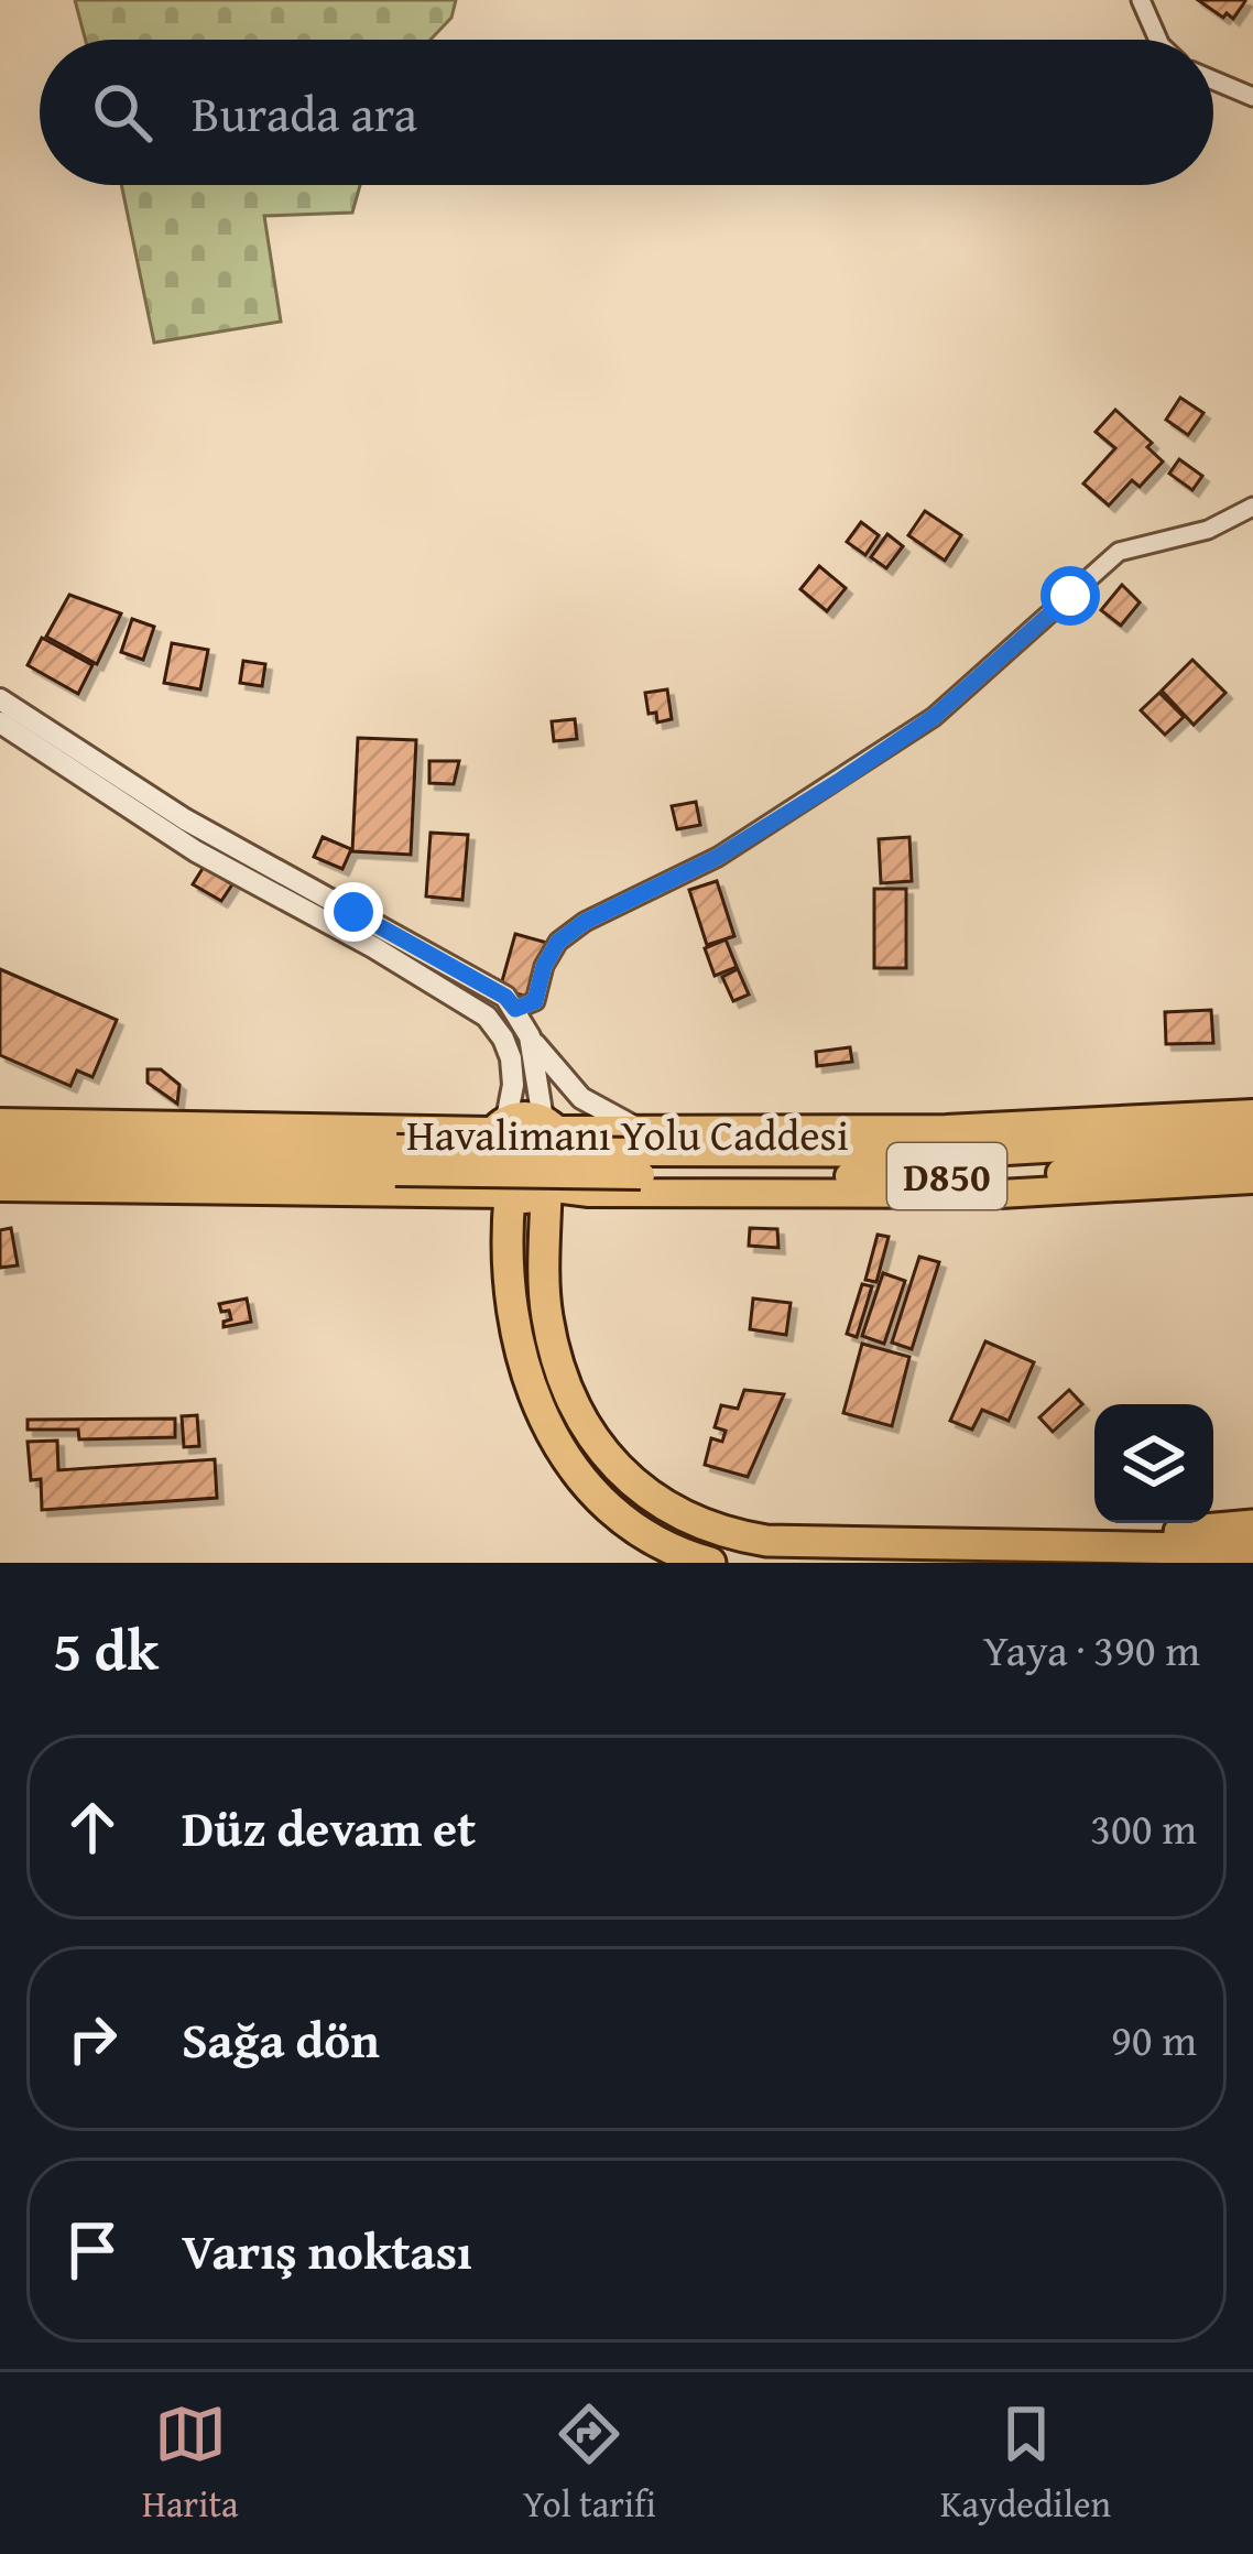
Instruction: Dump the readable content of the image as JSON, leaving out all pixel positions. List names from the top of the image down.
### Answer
{
  "streets": {
    "highway": ["Havalimanı Yolu Caddesi", "D850"]
  },
  "page": {
    "search": "Burada ara",
    "heading": ["5 dk", "Yaya · 390 m"],
    "list": [
      ["Düz devam et", "300 m"],
      ["Sağa dön", "90 m"],
      "Varış noktası"
    ],
    "nav": ["Harita", "Yol tarifi", "Kaydedilen"]
  }
}
